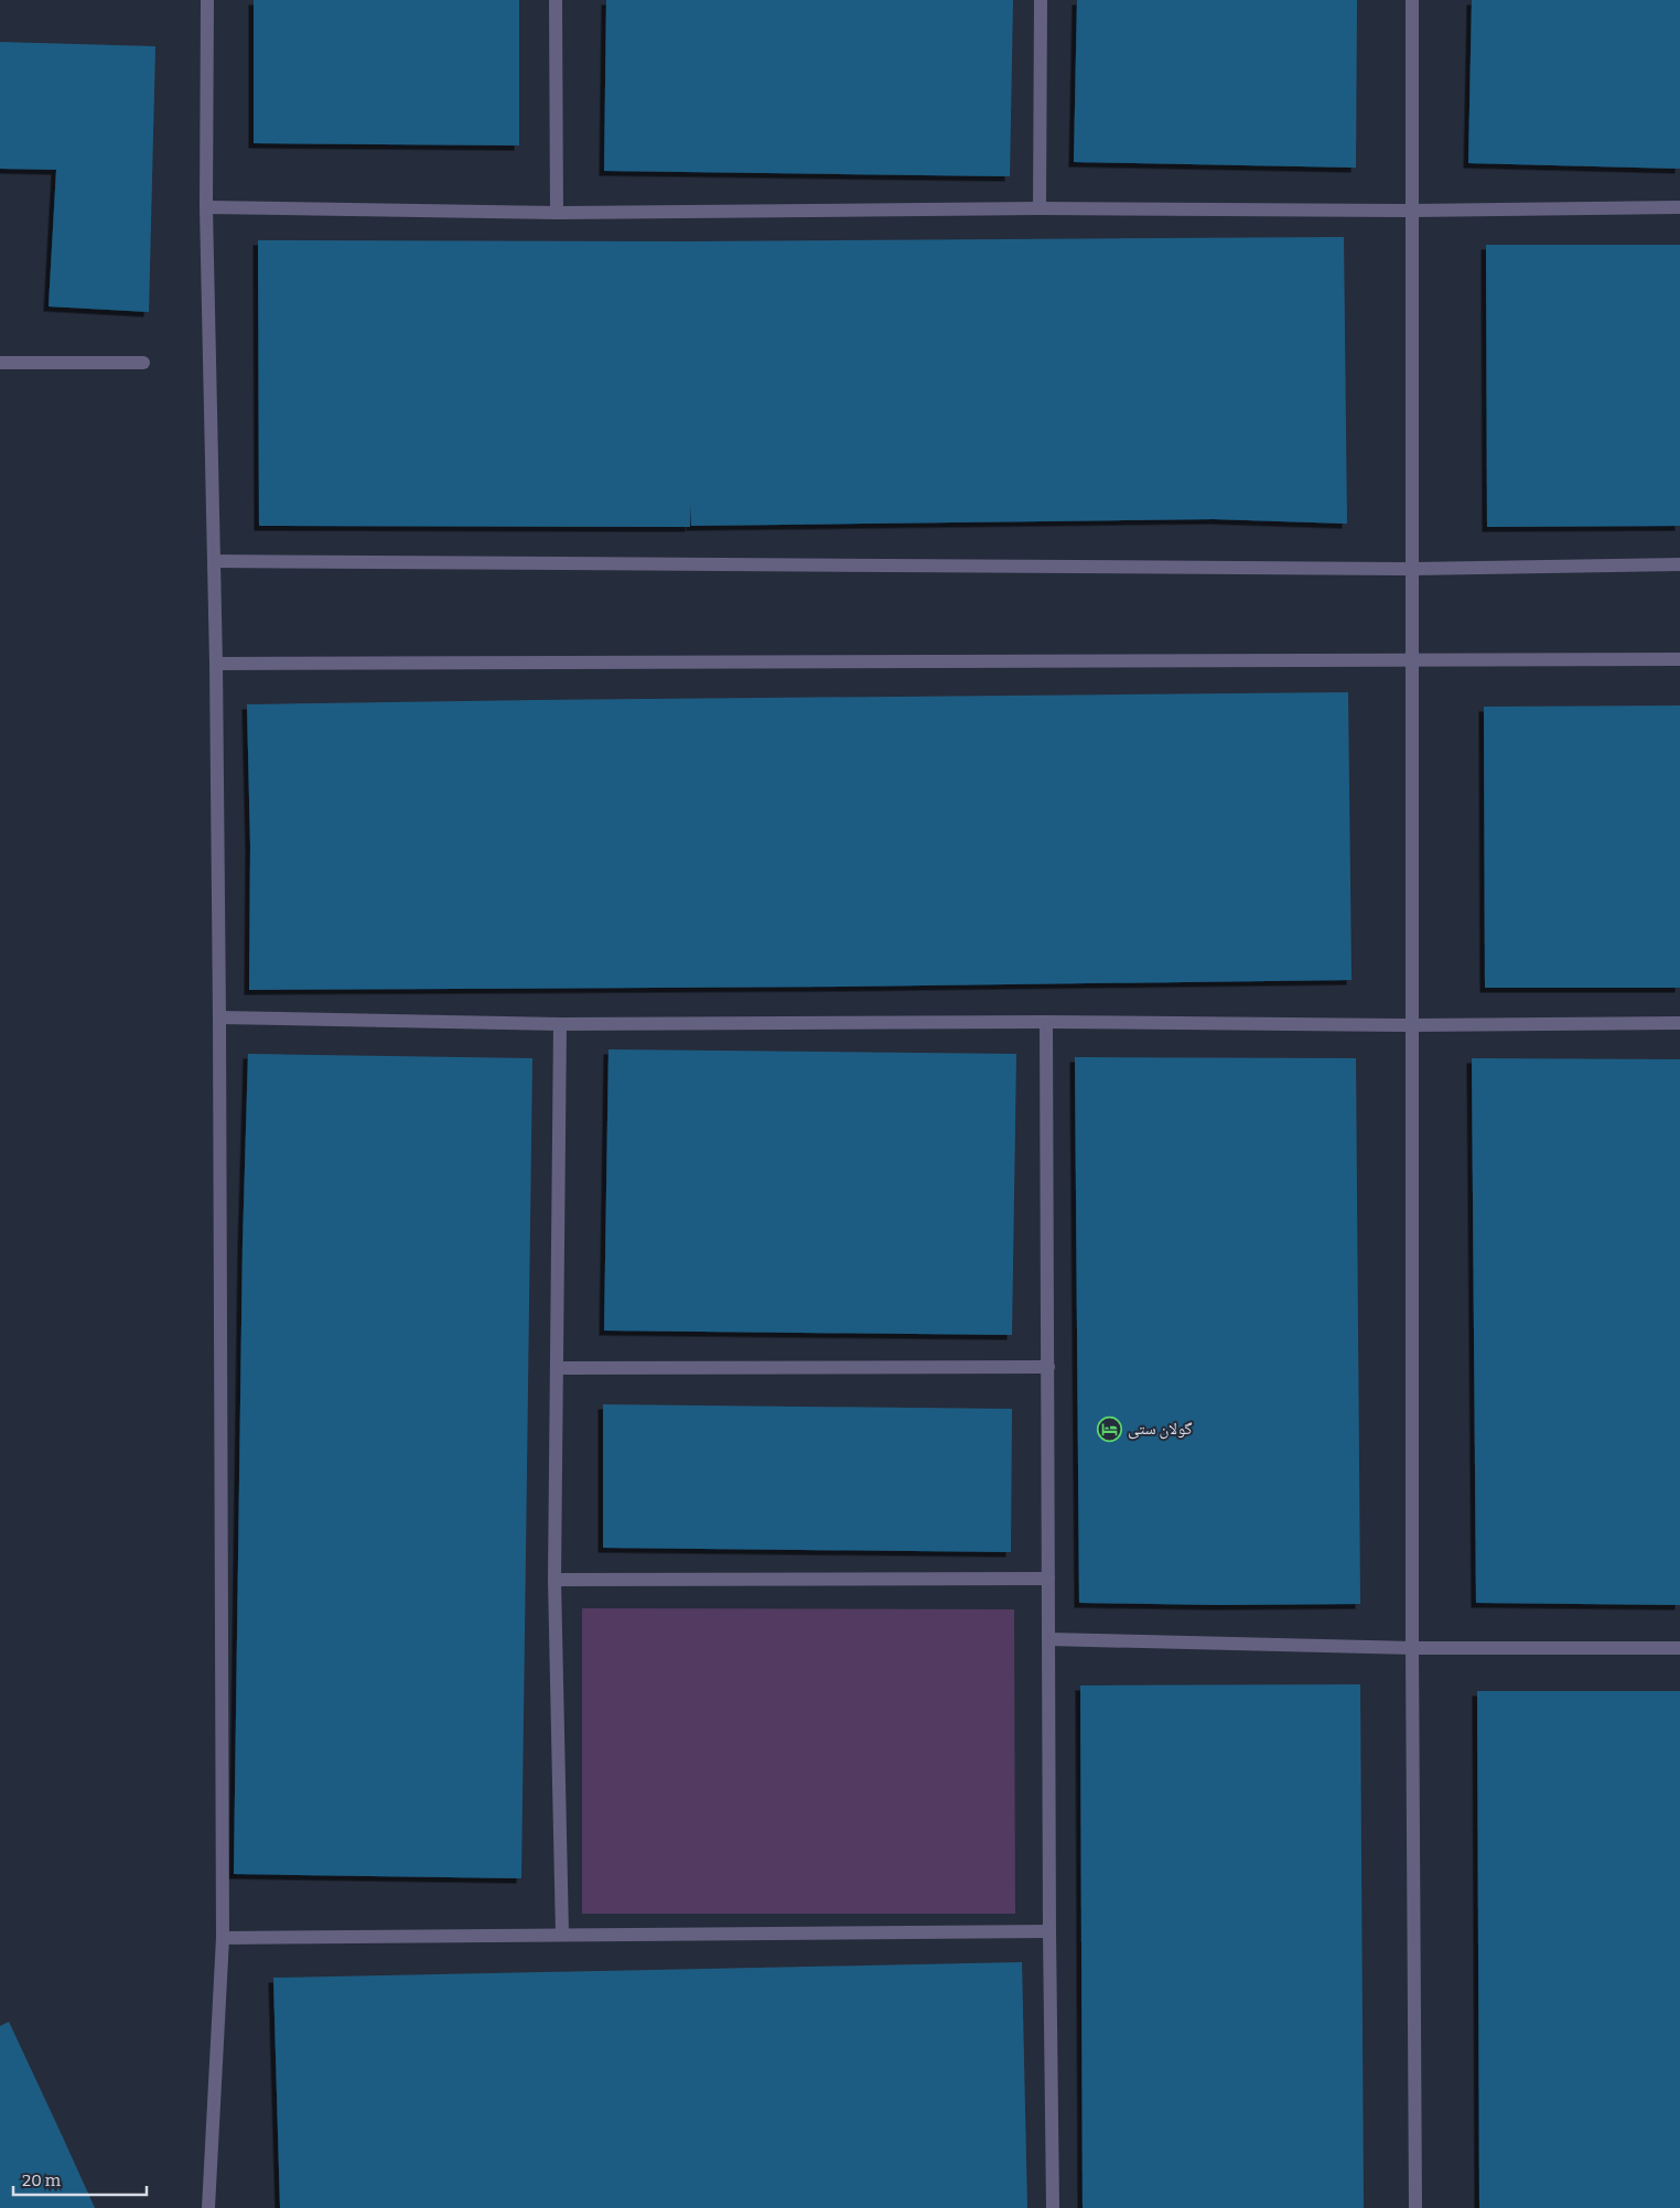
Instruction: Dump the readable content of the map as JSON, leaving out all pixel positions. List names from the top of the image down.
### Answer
{
  "places": {
    "hotel": ["گولان ستی"]
  },
  "scale_bar": "20 m"
}
